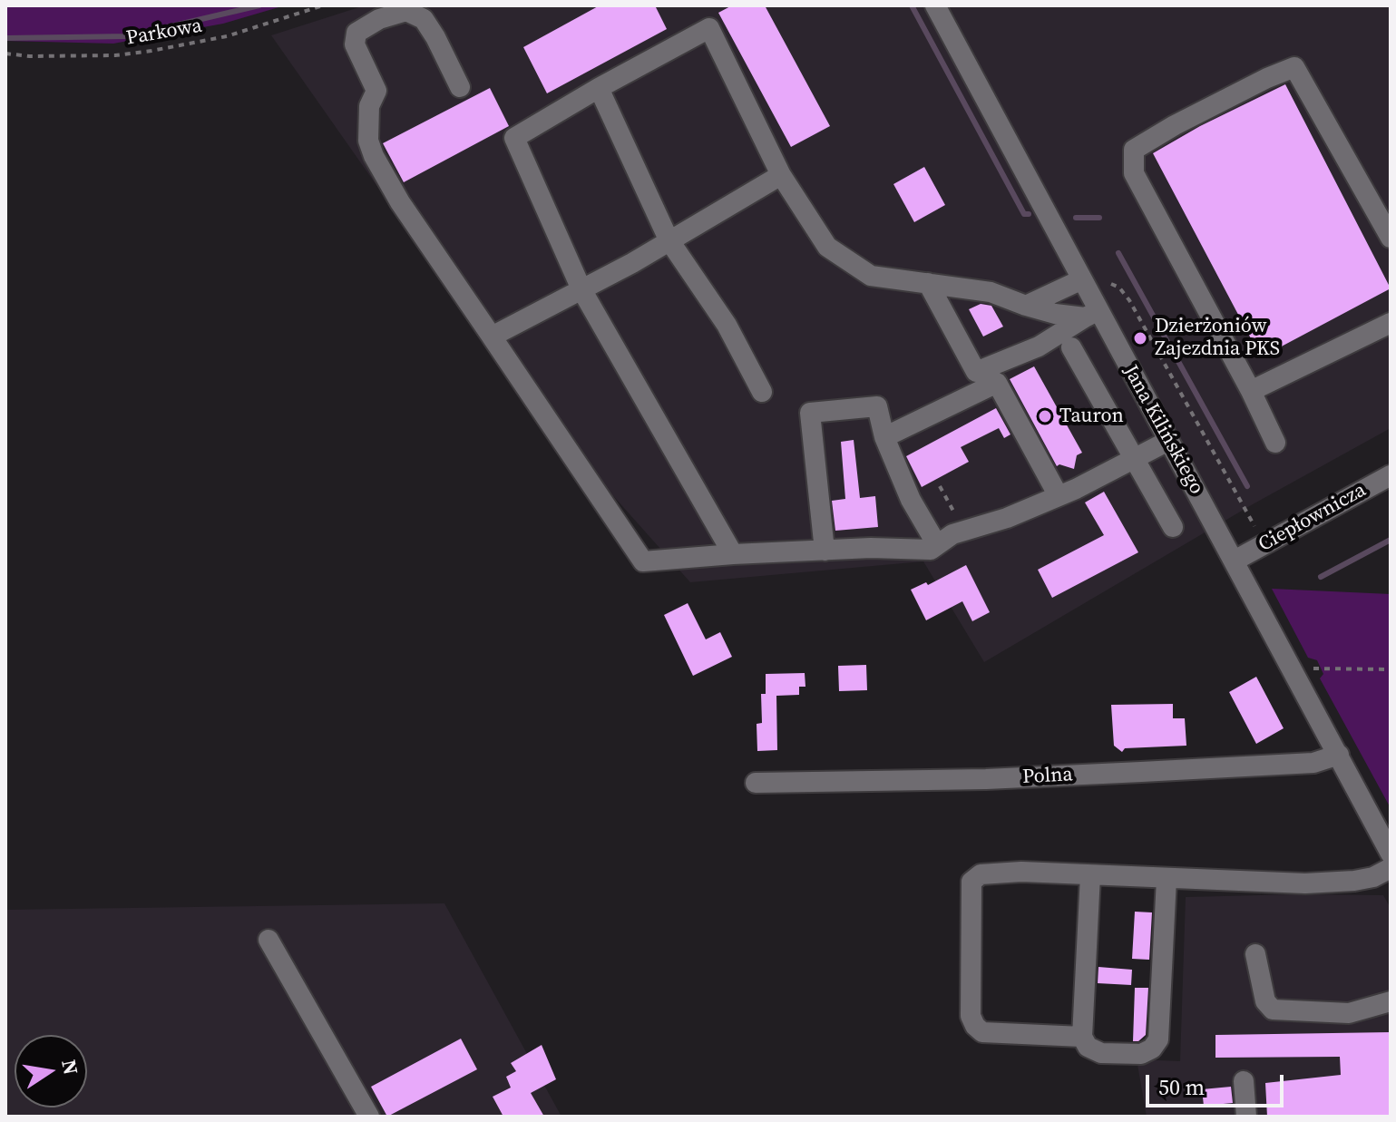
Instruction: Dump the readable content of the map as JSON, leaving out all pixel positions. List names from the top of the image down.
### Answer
{
  "streets": {
    "street": ["Jana Kilińskiego", "Ciepłownicza", "Polna"],
    "path": ["Parkowa"]
  },
  "crossings": [
    ["Jana Kilińskiego", "Ciepłownicza"],
    ["Jana Kilińskiego", "Polna"]
  ],
  "places": ["Dzierżoniów Zajezdnia PKS", "Tauron"],
  "scale_bar": "50 m",
  "north": "right"
}
